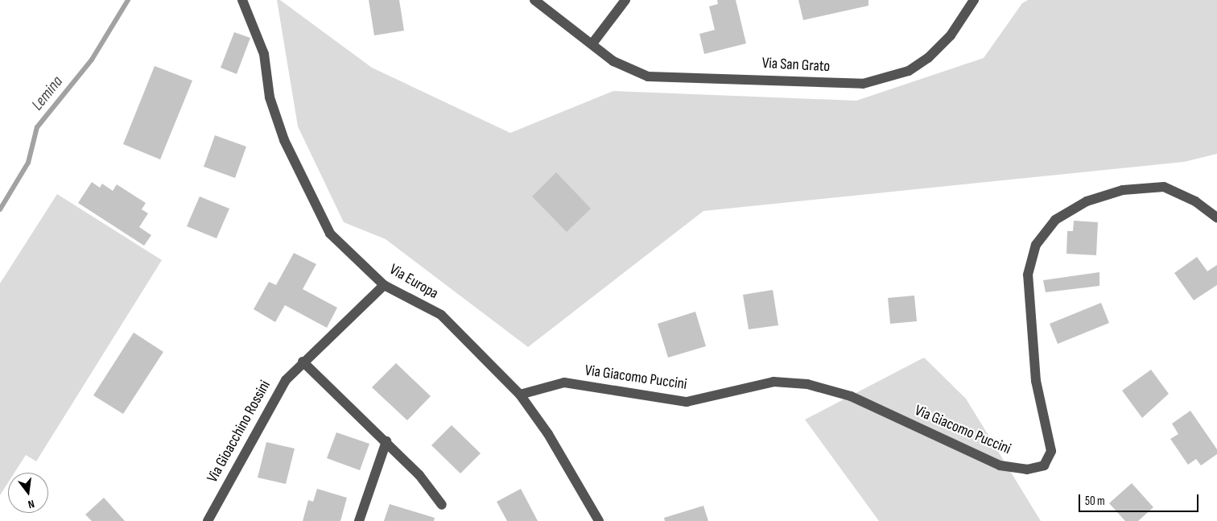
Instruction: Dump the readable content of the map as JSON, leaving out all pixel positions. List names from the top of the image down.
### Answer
{
  "streets": {
    "street": [
      "Via San Grato",
      "Via Europa",
      "Via Giacomo Puccini",
      "Via Gioacchino Rossini"
    ]
  },
  "crossings": [
    ["Via Europa", "Via Giacomo Puccini"],
    ["Via Europa", "Via Gioacchino Rossini"]
  ],
  "water": ["Lemina"],
  "scale_bar": "50 m",
  "north": "bottom"
}
